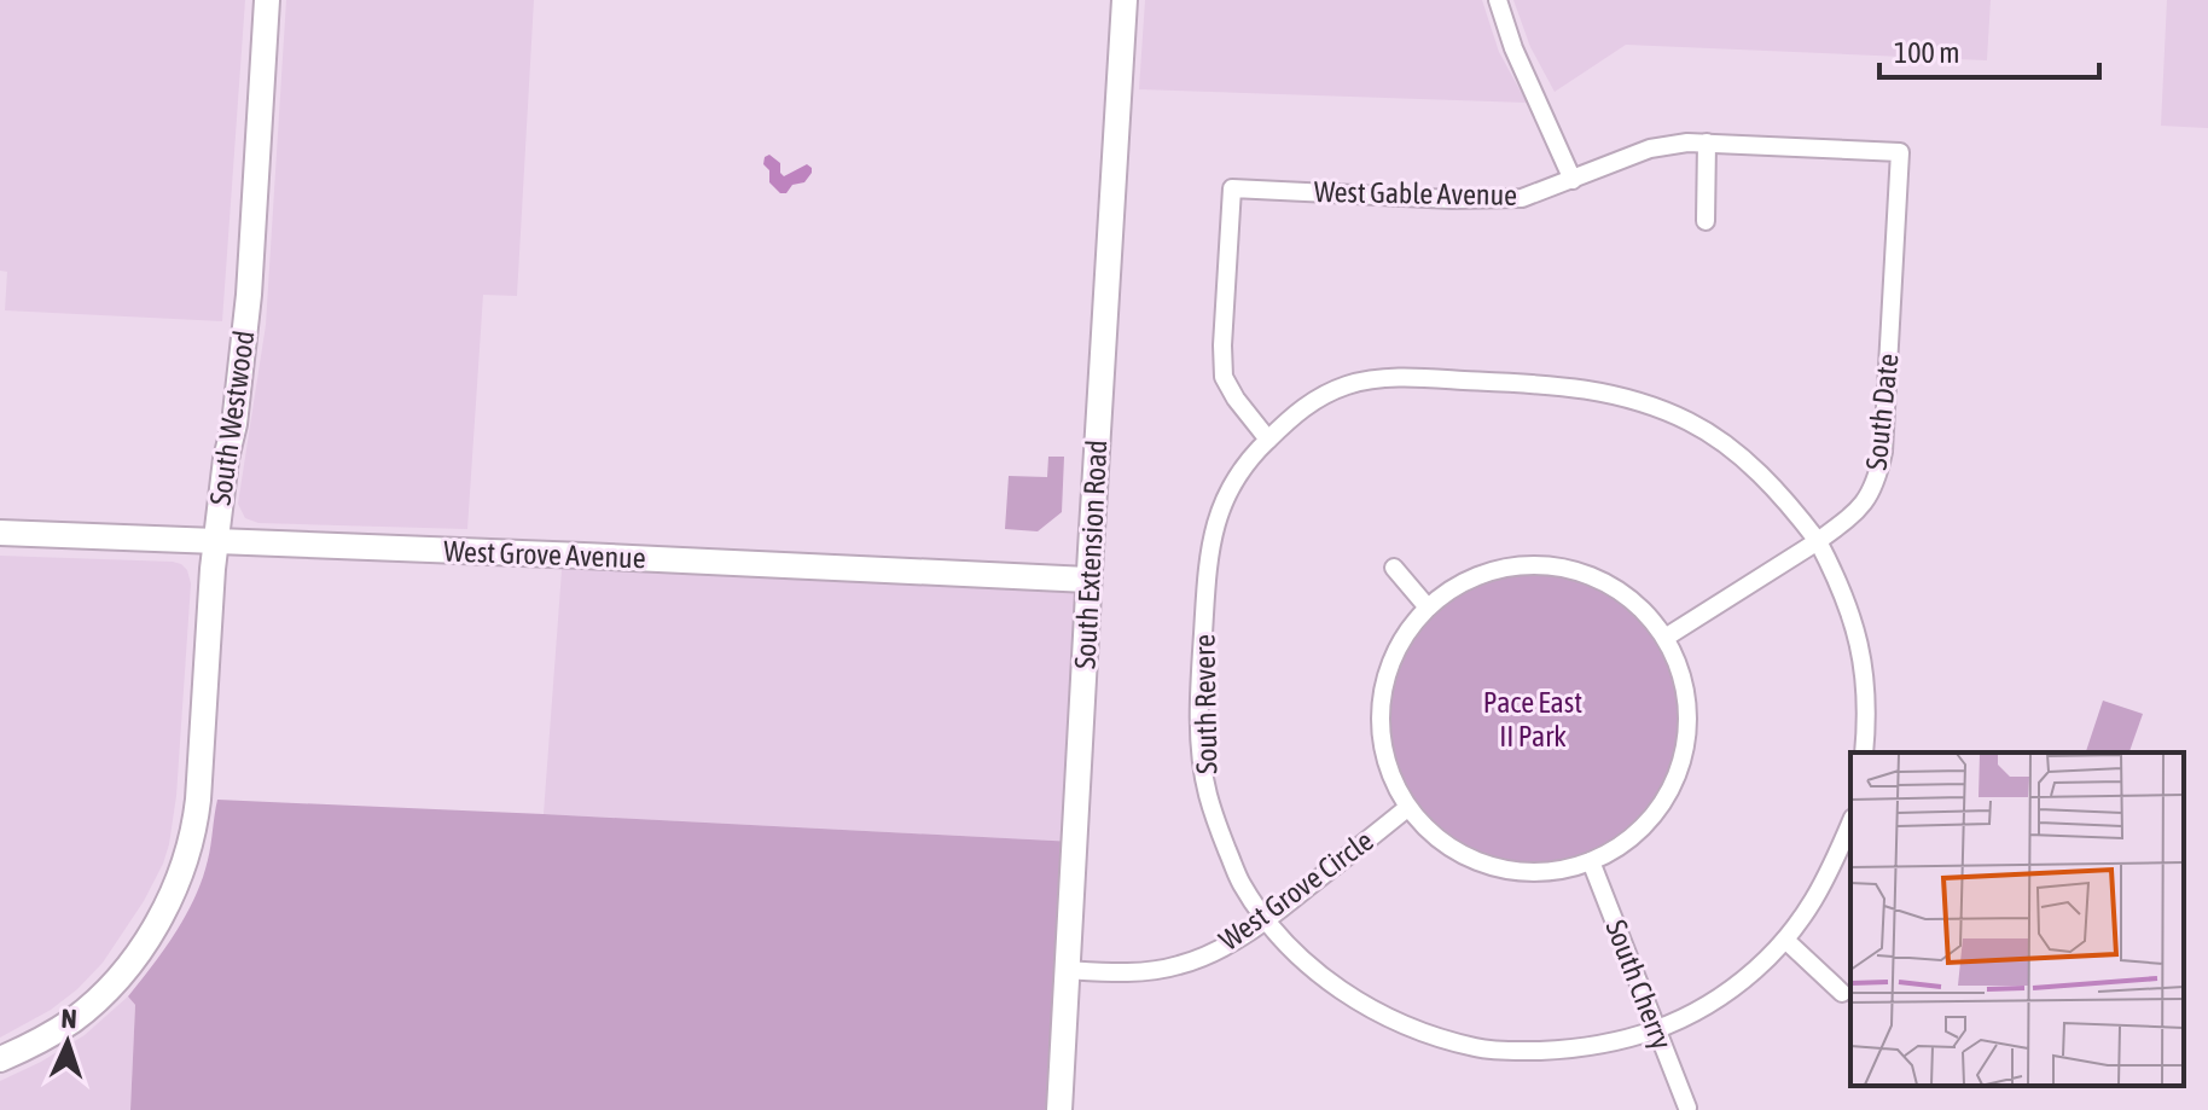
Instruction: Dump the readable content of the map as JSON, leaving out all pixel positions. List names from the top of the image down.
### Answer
{
  "streets": {
    "street": [
      "West Gable Avenue",
      "South Date",
      "South Westwood",
      "West Grove Avenue",
      "South Extension Road",
      "South Revere",
      "West Grove Circle",
      "South Cherry"
    ]
  },
  "crossings": [
    ["West Gable Avenue", "South Date"],
    ["West Gable Avenue", "South Revere"],
    ["South Date", "South Revere"],
    ["South Westwood", "West Grove Avenue"],
    ["West Grove Avenue", "South Extension Road"],
    ["South Extension Road", "West Grove Circle"],
    ["South Revere", "West Grove Circle"],
    ["South Revere", "South Cherry"],
    ["West Grove Circle", "South Cherry"]
  ],
  "parks": ["Pace East II Park"],
  "scale_bar": "100 m",
  "north": "top"
}
